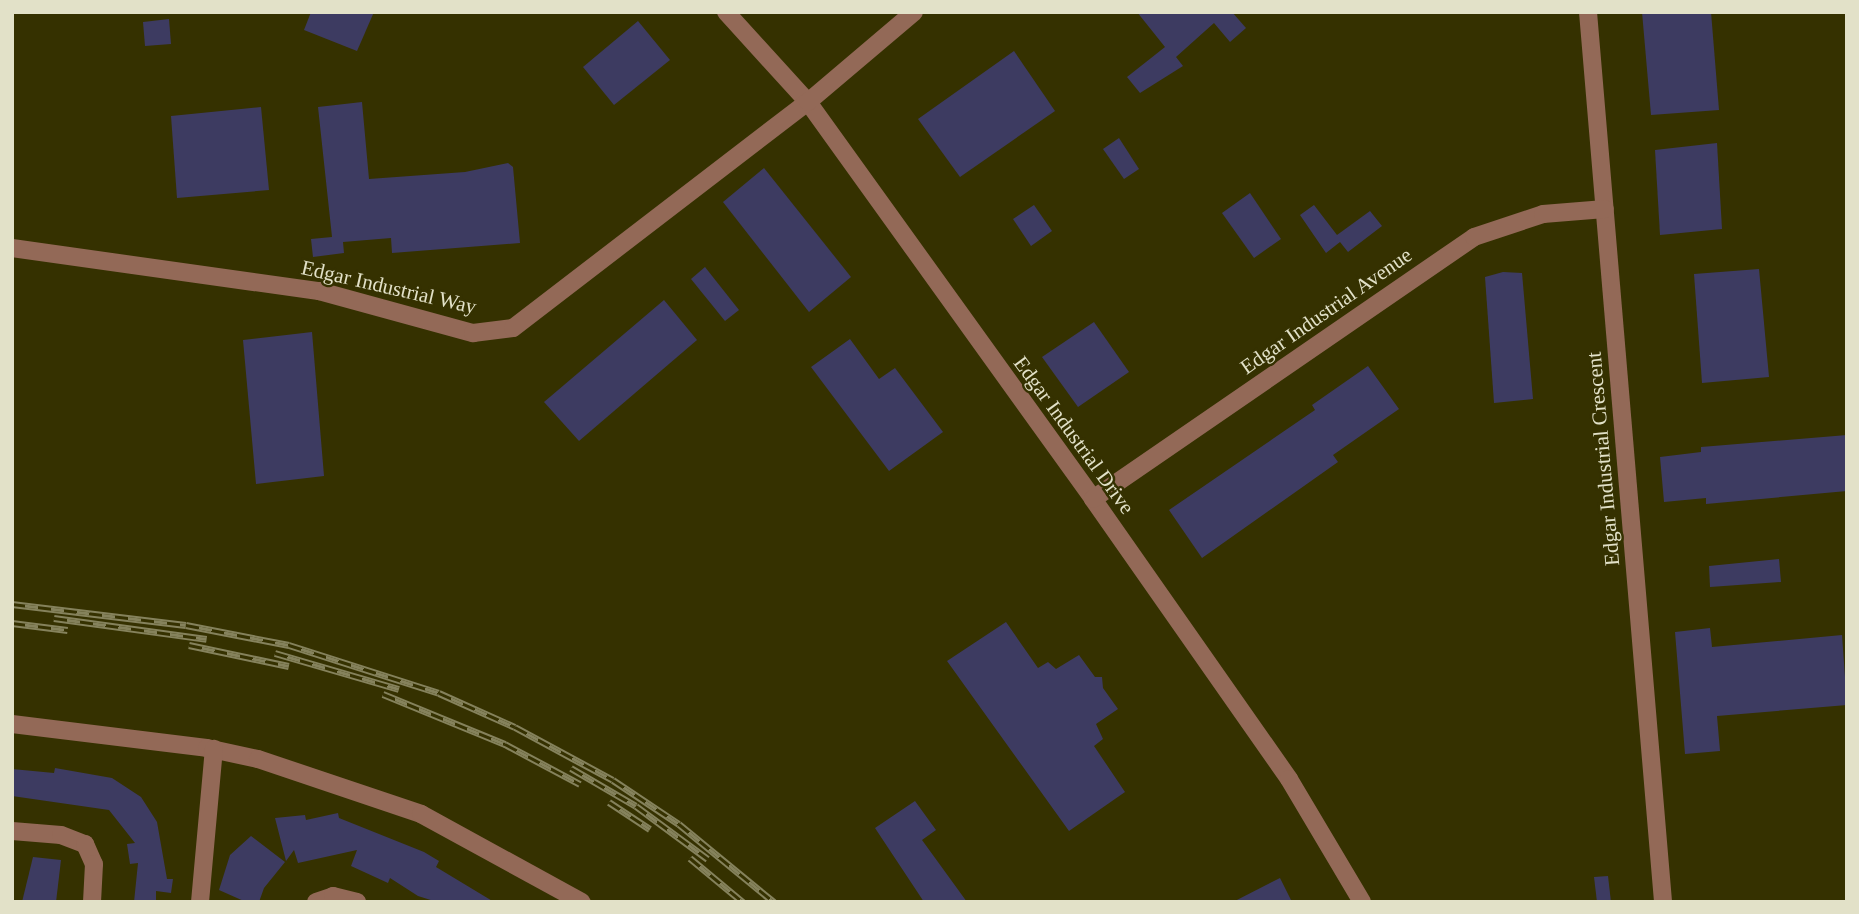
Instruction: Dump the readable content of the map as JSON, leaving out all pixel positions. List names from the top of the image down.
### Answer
{
  "streets": {
    "street": [
      "Edgar Industrial Way",
      "Edgar Industrial Avenue",
      "Edgar Industrial Drive",
      "Edgar Industrial Crescent"
    ]
  },
  "crossings": [
    ["Edgar Industrial Way", "Edgar Industrial Drive"],
    ["Edgar Industrial Avenue", "Edgar Industrial Drive"],
    ["Edgar Industrial Avenue", "Edgar Industrial Crescent"]
  ]
}
